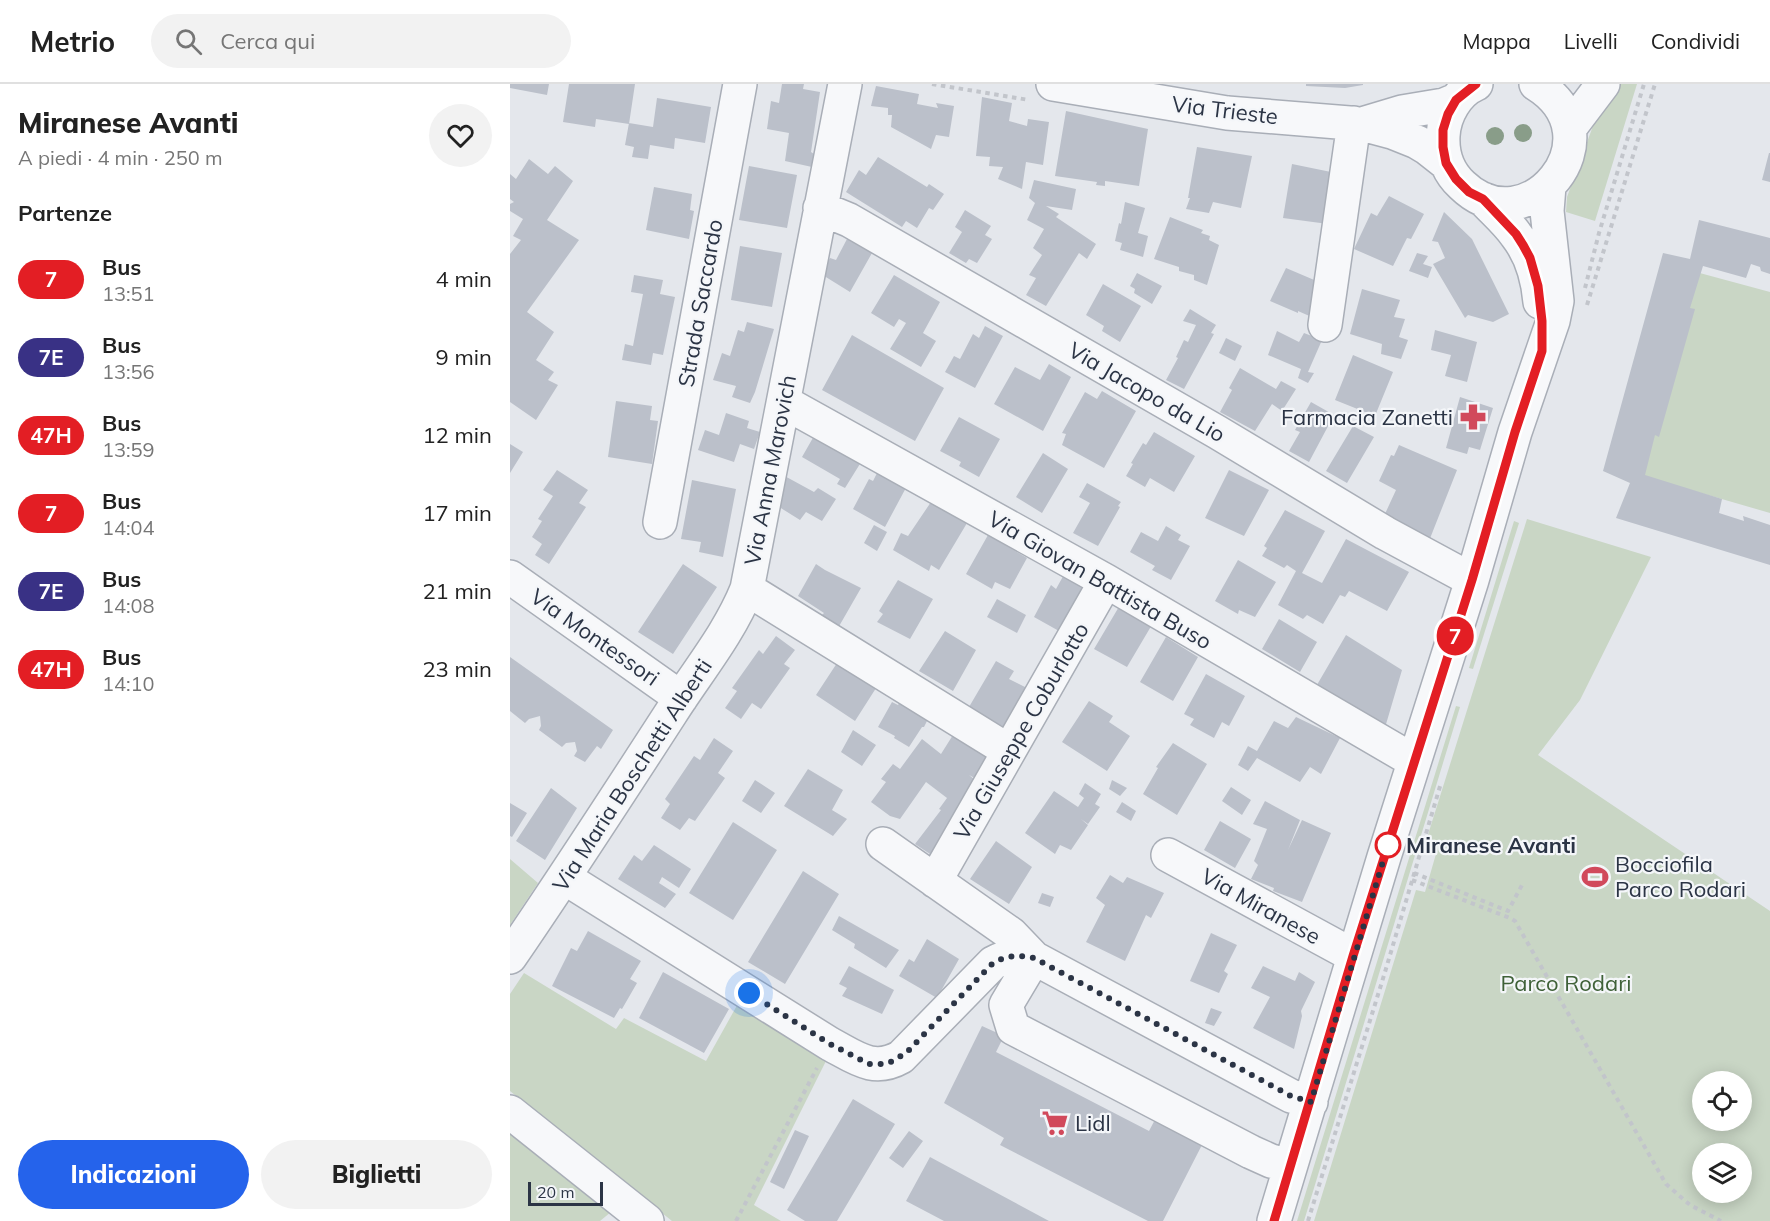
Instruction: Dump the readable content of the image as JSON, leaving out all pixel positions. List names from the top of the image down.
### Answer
{
  "streets": {
    "street": [
      "Via Trieste",
      "Strada Saccardo",
      "Via Jacopo da Lio",
      "Via Anna Marovich",
      "Via Giovan Battista Buso",
      "Via Montessori",
      "Via Giuseppe Coburlotto",
      "Via Maria Boschetti Alberti",
      "Via Miranese"
    ]
  },
  "crossings": [
    ["Via Jacopo da Lio", "Via Anna Marovich"],
    ["Via Anna Marovich", "Via Giovan Battista Buso"],
    ["Via Anna Marovich", "Via Giuseppe Coburlotto"],
    ["Via Anna Marovich", "Via Maria Boschetti Alberti"],
    ["Via Giovan Battista Buso", "Via Giuseppe Coburlotto"],
    ["Via Montessori", "Via Maria Boschetti Alberti"]
  ],
  "parks": ["Parco Rodari"],
  "places": {
    "pharmacy": ["Farmacia Zanetti"],
    "other": ["Miranese Avanti"],
    "sports": ["Bocciofila Parco Rodari"],
    "supermarket": ["Lidl"]
  },
  "lines": ["bus line 7"],
  "scale_bar": "20 m",
  "page": {
    "header": "Metrio",
    "search": "Cerca qui",
    "nav": ["Mappa", "Livelli", "Condividi"],
    "heading": [
      ["Miranese Avanti", "A piedi · 4 min · 250 m"],
      "Partenze"
    ],
    "on_map": "7",
    "list": [
      {
        "mark": "7",
        "name": "Bus",
        "note": "13:51",
        "value": "4 min"
      },
      {
        "mark": "7E",
        "name": "Bus",
        "note": "13:56",
        "value": "9 min"
      },
      {
        "mark": "47H",
        "name": "Bus",
        "note": "13:59",
        "value": "12 min"
      },
      {
        "mark": "7",
        "name": "Bus",
        "note": "14:04",
        "value": "17 min"
      },
      {
        "mark": "7E",
        "name": "Bus",
        "note": "14:08",
        "value": "21 min"
      },
      {
        "mark": "47H",
        "name": "Bus",
        "note": "14:10",
        "value": "23 min"
      }
    ],
    "buttons": ["Indicazioni", "Biglietti"],
    "scale": "20 m"
  }
}
